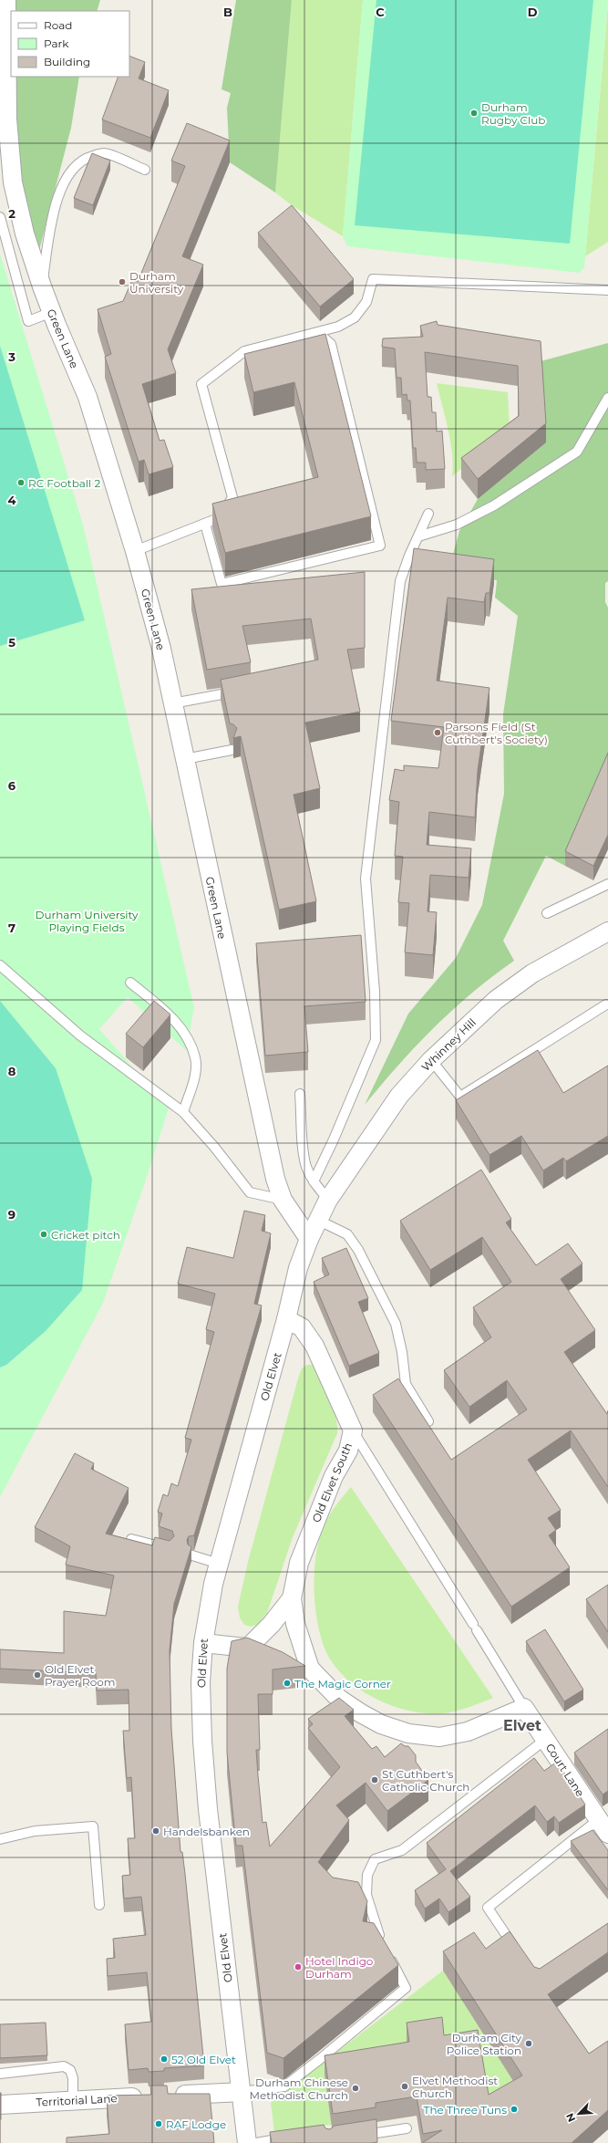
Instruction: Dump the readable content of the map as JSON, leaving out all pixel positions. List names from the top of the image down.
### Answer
{
  "streets": {
    "street": [
      "Green Lane",
      "Whinney Hill",
      "Old Elvet",
      "Old Elvet South",
      "Court Lane",
      "Territorial Lane"
    ]
  },
  "crossings": [
    ["Green Lane", "Old Elvet"],
    ["Whinney Hill", "Old Elvet"],
    ["Old Elvet", "Old Elvet South"],
    ["Old Elvet South", "Court Lane"]
  ],
  "districts": ["Elvet"],
  "parks": ["Durham University Playing Fields"],
  "places": [
    "Durham Rugby Club",
    "Durham University",
    "RC Football 2",
    "Parsons Field (St Cuthbert's Society)",
    "Cricket pitch",
    "Old Elvet Prayer Room",
    "The Magic Corner",
    "St Cuthbert's Catholic Church",
    "Handelsbanken",
    "Hotel Indigo Durham",
    "Durham City Police Station",
    "52 Old Elvet",
    "Elvet Methodist Church",
    "Durham Chinese Methodist Church",
    "The Three Tuns",
    "RAF Lodge"
  ],
  "legend": ["Road", "Park", "Building"],
  "north": "bottom left",
  "grid": {
    "columns": ["B", "C", "D"],
    "rows": [
      "2",
      "3",
      "4",
      "5",
      "6",
      "7",
      "8",
      "9"
    ]
  }
}
